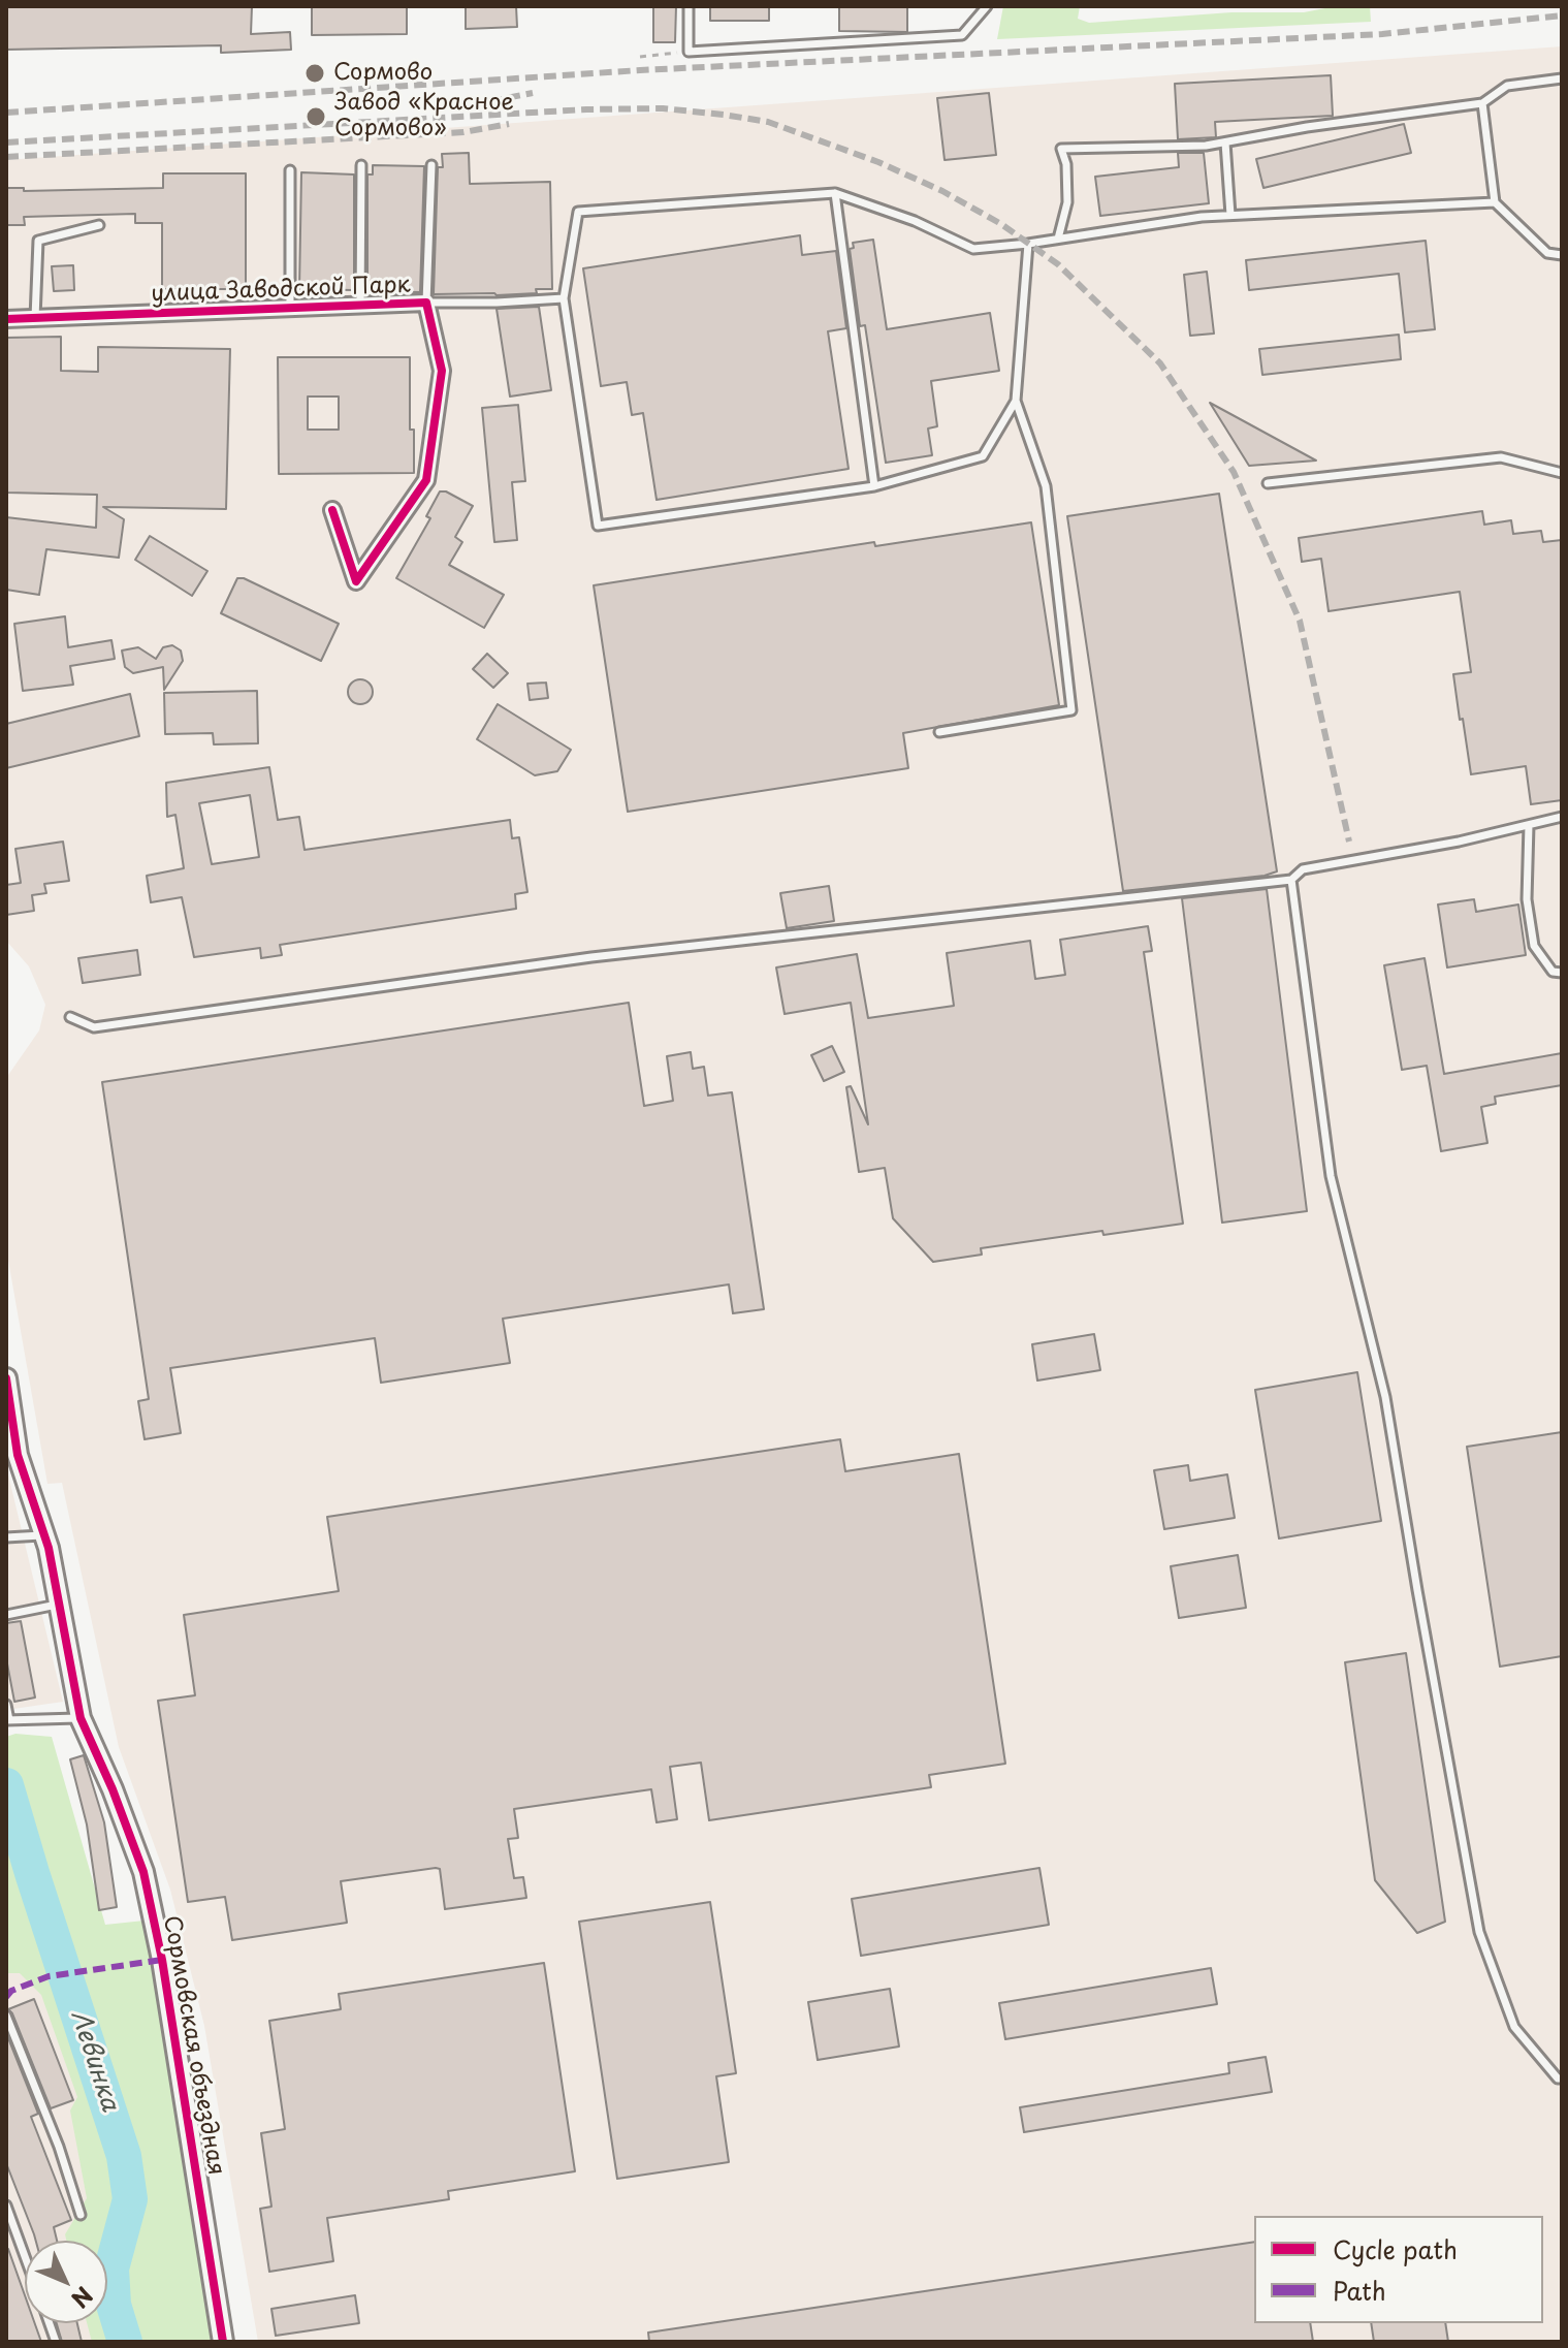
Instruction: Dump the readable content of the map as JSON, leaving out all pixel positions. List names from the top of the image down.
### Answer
{
  "streets": {
    "street": ["улица Заводской Парк", "Сормовская объездная"]
  },
  "water": ["Левинка"],
  "places": ["Сормово", "Завод «Красное Сормово»"],
  "legend": ["Cycle path", "Path"],
  "north": "bottom right"
}
